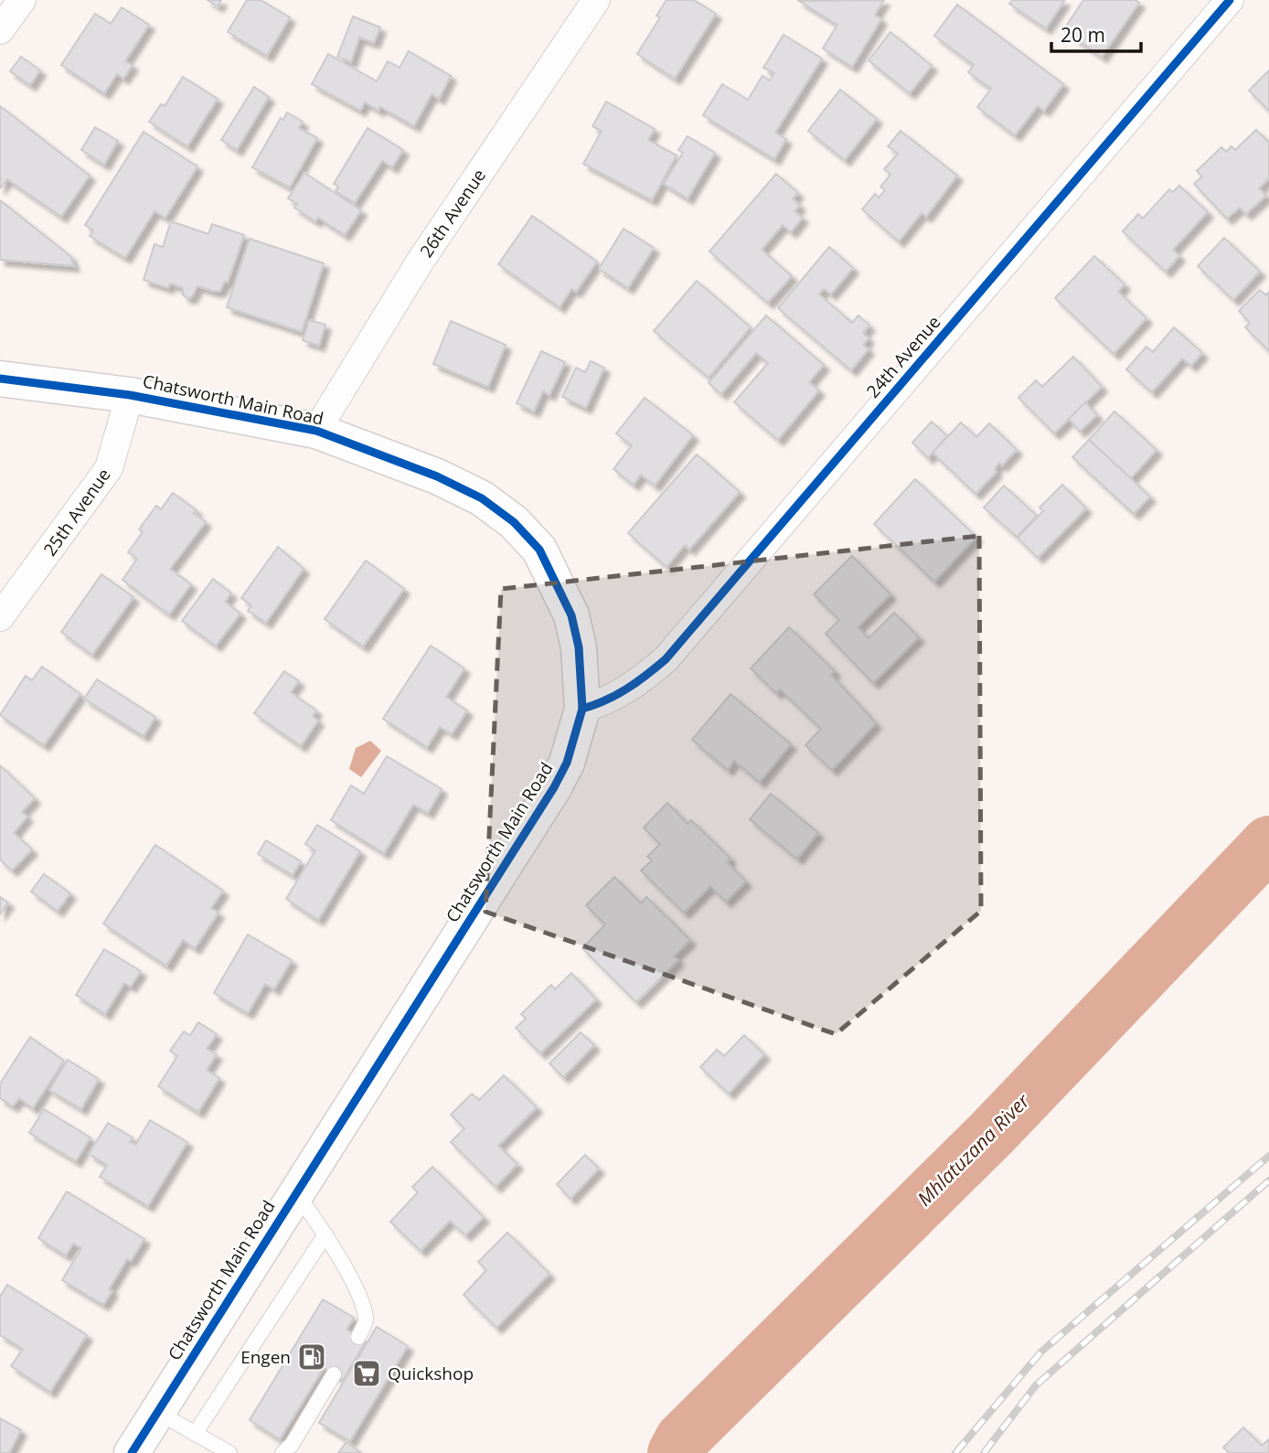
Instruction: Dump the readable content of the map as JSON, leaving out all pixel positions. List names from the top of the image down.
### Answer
{
  "streets": {
    "street": [
      "26th Avenue",
      "24th Avenue",
      "Chatsworth Main Road",
      "25th Avenue"
    ]
  },
  "crossings": [
    ["26th Avenue", "Chatsworth Main Road"],
    ["24th Avenue", "Chatsworth Main Road"],
    ["Chatsworth Main Road", "25th Avenue"]
  ],
  "water": ["Mhlatuzana River"],
  "places": {
    "fuel station": ["Engen"],
    "supermarket": ["Quickshop"]
  },
  "scale_bar": "20 m"
}
